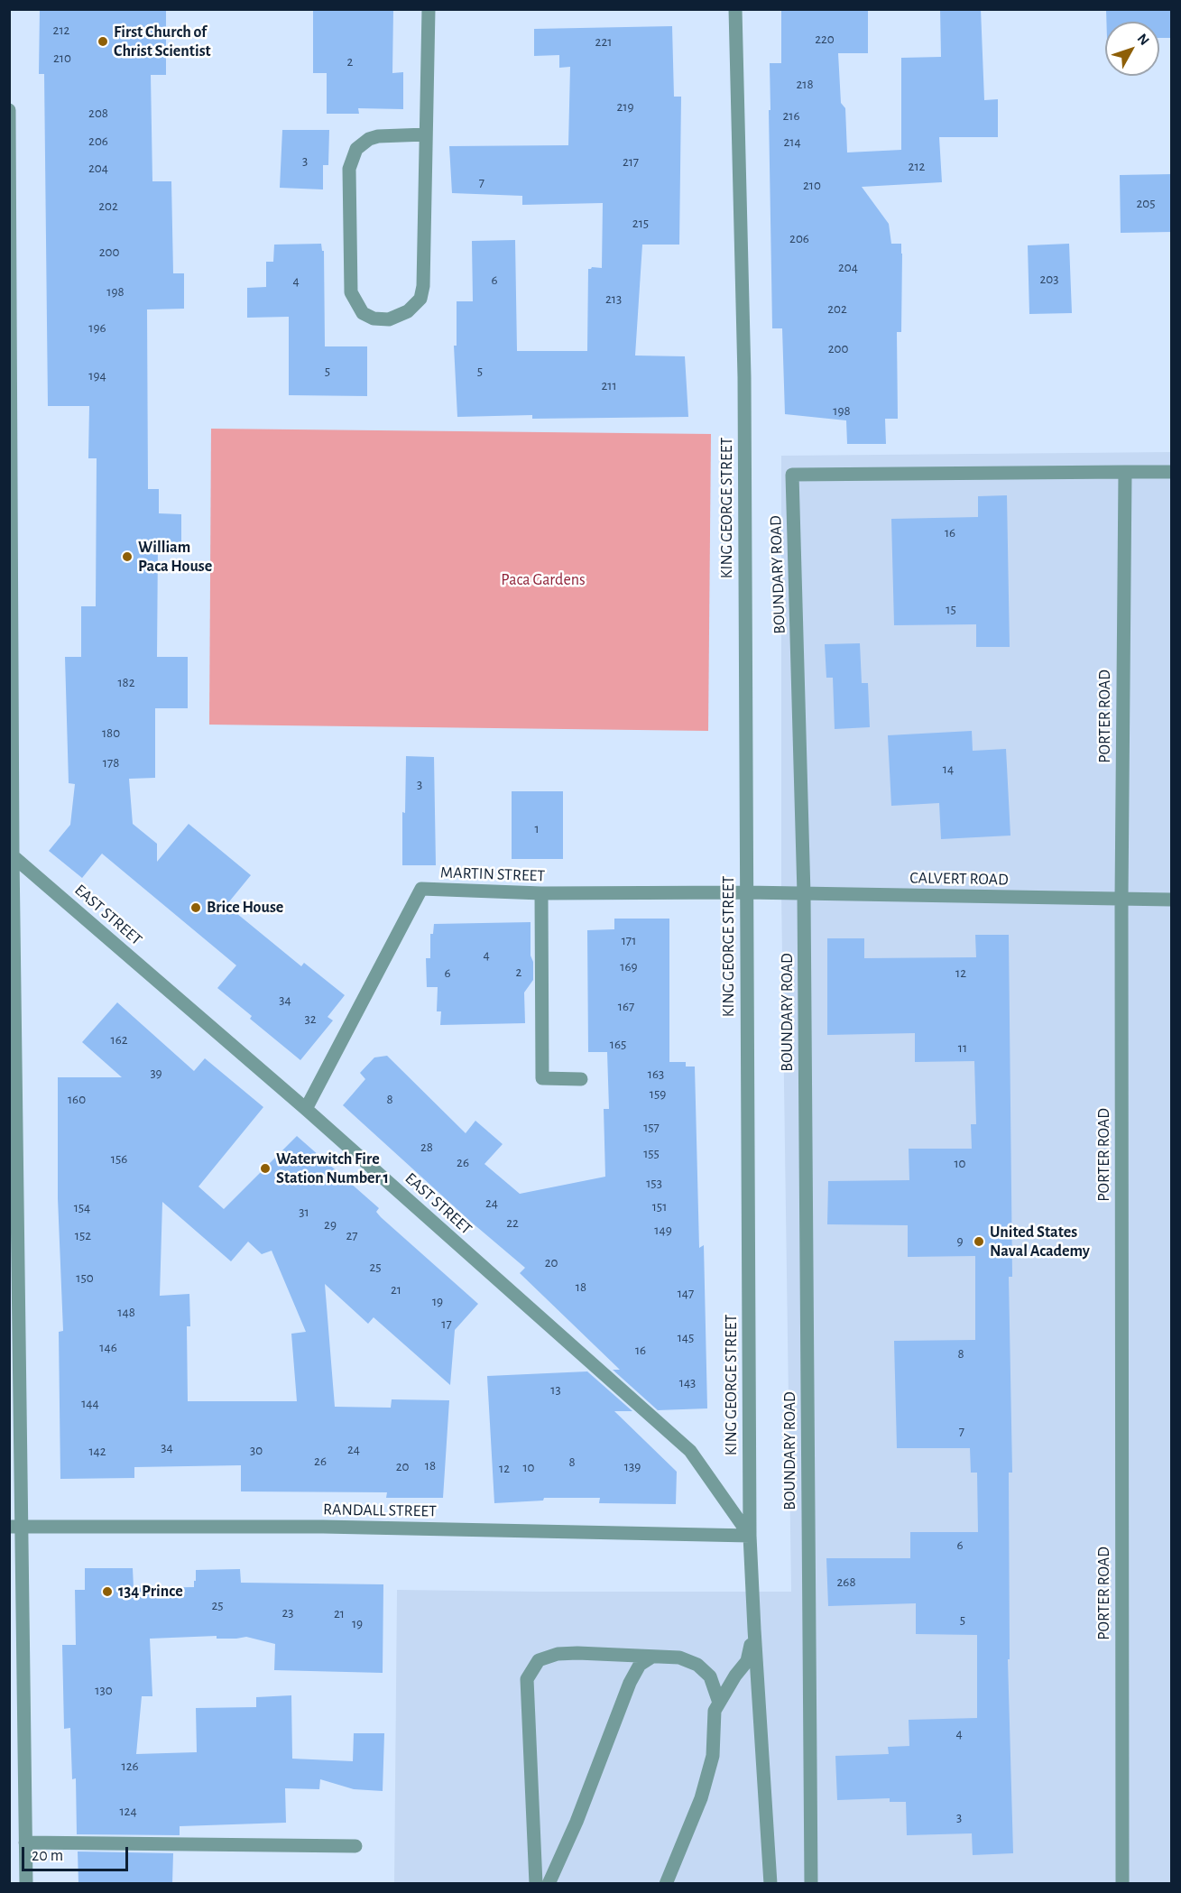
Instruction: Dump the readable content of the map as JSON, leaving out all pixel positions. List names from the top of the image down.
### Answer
{
  "streets": {
    "street": [
      "KING GEORGE STREET",
      "BOUNDARY ROAD",
      "PORTER ROAD",
      "MARTIN STREET",
      "CALVERT ROAD",
      "EAST STREET",
      "RANDALL STREET"
    ]
  },
  "crossings": [
    ["KING GEORGE STREET", "MARTIN STREET"],
    ["KING GEORGE STREET", "CALVERT ROAD"],
    ["KING GEORGE STREET", "EAST STREET"],
    ["KING GEORGE STREET", "RANDALL STREET"],
    ["BOUNDARY ROAD", "PORTER ROAD"],
    ["BOUNDARY ROAD", "CALVERT ROAD"],
    ["PORTER ROAD", "CALVERT ROAD"],
    ["MARTIN STREET", "CALVERT ROAD"],
    ["MARTIN STREET", "EAST STREET"],
    ["EAST STREET", "RANDALL STREET"]
  ],
  "parks": ["Paca Gardens"],
  "places": [
    "First Church of Christ Scientist",
    "William Paca House",
    "Brice House",
    "Waterwitch Fire Station Number 1",
    "United States Naval Academy",
    "134 Prince"
  ],
  "house_numbers": [
    "212",
    "220",
    "221",
    "210",
    "2",
    "218",
    "219",
    "208",
    "216",
    "206",
    "214",
    "3",
    "217",
    "212",
    "204",
    "7",
    "210",
    "205",
    "202",
    "215",
    "206",
    "200",
    "204",
    "203",
    "6",
    "4",
    "198",
    "213",
    "202",
    "196",
    "200",
    "5",
    "5",
    "194",
    "211",
    "198",
    "16",
    "15",
    "182",
    "180",
    "178",
    "14",
    "3",
    "1",
    "171",
    "4",
    "169",
    "2",
    "6",
    "12",
    "34",
    "167",
    "32",
    "162",
    "165",
    "11",
    "39",
    "163",
    "159",
    "160",
    "8",
    "157",
    "28",
    "155",
    "156",
    "26",
    "10",
    "153",
    "24",
    "151",
    "154",
    "31",
    "22",
    "29",
    "149",
    "152",
    "27",
    "9",
    "20",
    "25",
    "150",
    "18",
    "21",
    "147",
    "19",
    "148",
    "17",
    "145",
    "146",
    "16",
    "8",
    "143",
    "13",
    "144",
    "7",
    "34",
    "24",
    "30",
    "142",
    "26",
    "8",
    "18",
    "20",
    "139",
    "10",
    "12",
    "6",
    "268",
    "25",
    "23",
    "21",
    "5",
    "19",
    "130",
    "4",
    "126",
    "124",
    "3"
  ],
  "scale_bar": "20 m",
  "north": "top right"
}
